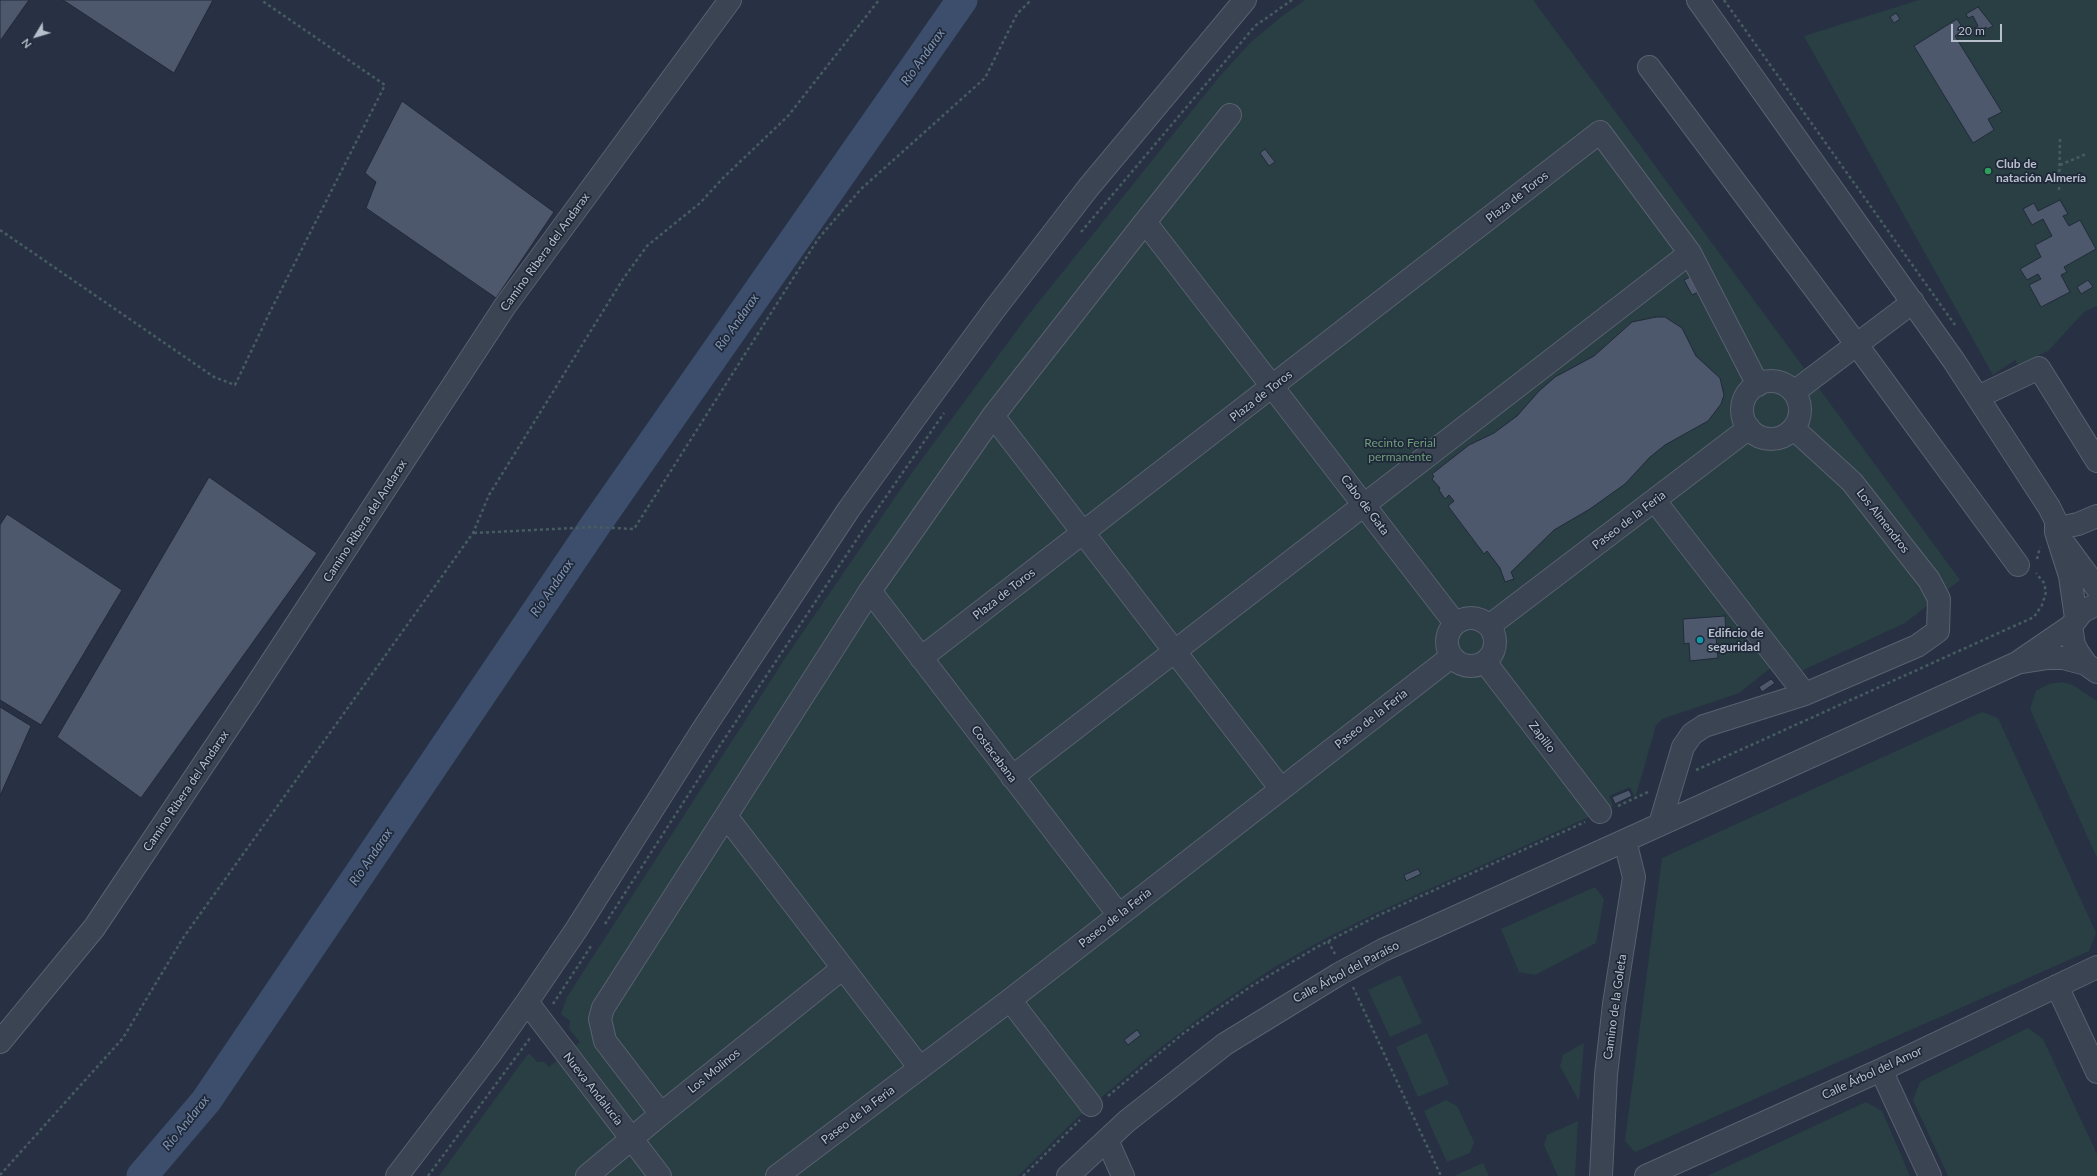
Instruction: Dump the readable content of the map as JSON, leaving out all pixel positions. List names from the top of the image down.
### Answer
{
  "streets": {
    "street": [
      "Plaza de Toros",
      "Camino Ribera del Andarax",
      "Cabo de Gata",
      "Paseo de la Feria",
      "Los Almendros",
      "Zapillo",
      "Costacabana",
      "Calle Árbol del Paraíso",
      "Camino de la Goleta",
      "Los Molinos",
      "Calle Árbol del Amor",
      "Nueva Andalucía"
    ]
  },
  "crossings": [
    ["Plaza de Toros", "Cabo de Gata"],
    ["Plaza de Toros", "Costacabana"],
    ["Cabo de Gata", "Paseo de la Feria"],
    ["Cabo de Gata", "Zapillo"],
    ["Paseo de la Feria", "Los Almendros"],
    ["Paseo de la Feria", "Zapillo"],
    ["Paseo de la Feria", "Costacabana"],
    ["Calle Árbol del Paraíso", "Camino de la Goleta"],
    ["Los Molinos", "Nueva Andalucía"]
  ],
  "water": ["Río Andarax"],
  "parks": ["Recinto Ferial permanente"],
  "places": ["Club de natación Almería", "Edificio de seguridad"],
  "scale_bar": "20 m",
  "north": "bottom left"
}
